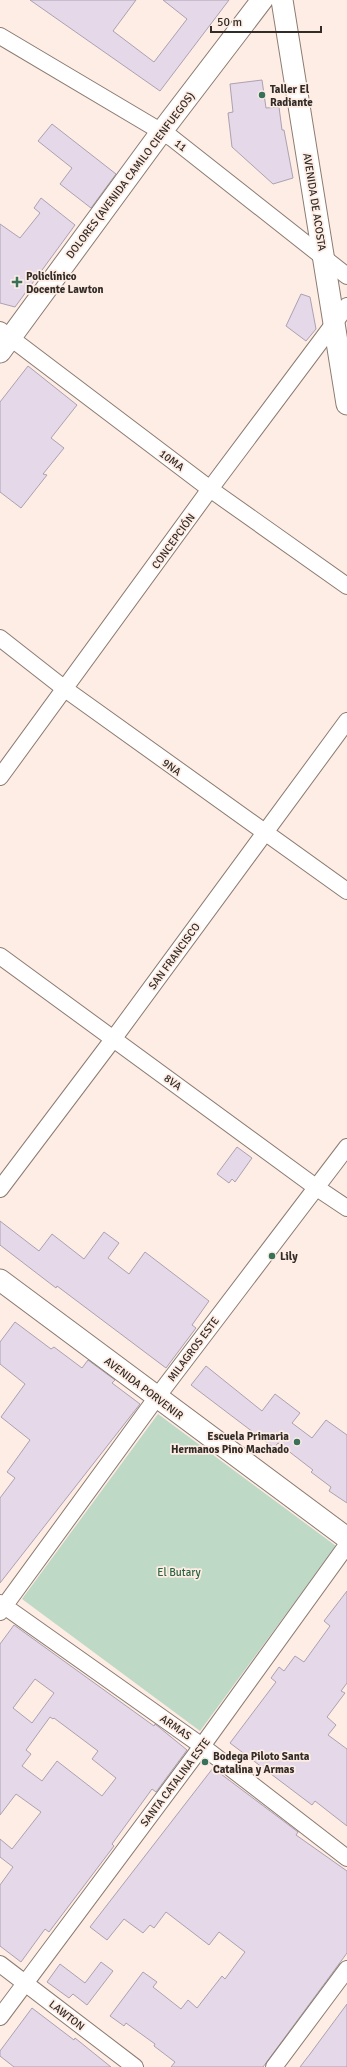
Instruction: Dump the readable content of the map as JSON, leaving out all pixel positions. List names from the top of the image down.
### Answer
{
  "streets": {
    "main road": ["DOLORES (AVENIDA CAMILO CIENFUEGOS)", "AVENIDA DE ACOSTA", "AVENIDA PORVENIR"],
    "street": [
      "11",
      "10MA",
      "CONCEPCIÓN",
      "9NA",
      "SAN FRANCISCO",
      "8VA",
      "MILAGROS ESTE",
      "ARMAS",
      "SANTA CATALINA ESTE",
      "LAWTON"
    ]
  },
  "crossings": [
    ["11", "DOLORES (AVENIDA CAMILO CIENFUEGOS)"],
    ["11", "AVENIDA DE ACOSTA"],
    ["DOLORES (AVENIDA CAMILO CIENFUEGOS)", "10MA"],
    ["AVENIDA DE ACOSTA", "CONCEPCIÓN"],
    ["10MA", "CONCEPCIÓN"],
    ["CONCEPCIÓN", "9NA"],
    ["9NA", "SAN FRANCISCO"],
    ["SAN FRANCISCO", "8VA"],
    ["8VA", "MILAGROS ESTE"],
    ["MILAGROS ESTE", "AVENIDA PORVENIR"],
    ["MILAGROS ESTE", "ARMAS"],
    ["ARMAS", "SANTA CATALINA ESTE"],
    ["SANTA CATALINA ESTE", "LAWTON"]
  ],
  "parks": ["El Butary"],
  "places": {
    "other": [
      "Taller El Radiante",
      "Lily",
      "Escuela Primaria Hermanos Pino Machado",
      "Bodega Piloto Santa Catalina y Armas"
    ],
    "health": ["Policlínico Docente Lawton"]
  },
  "scale_bar": "50 m"
}
